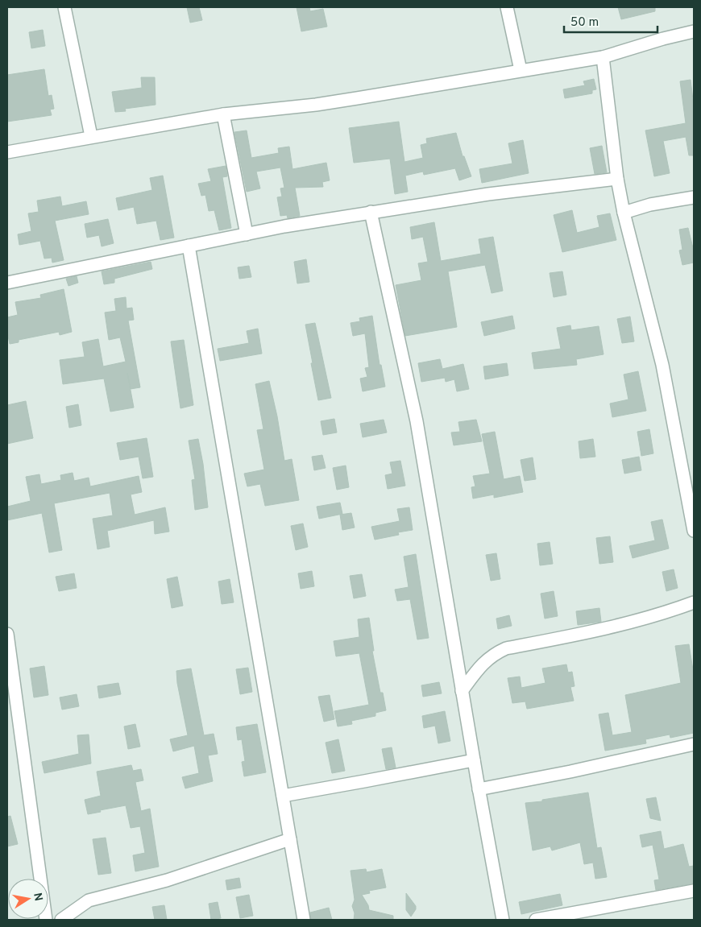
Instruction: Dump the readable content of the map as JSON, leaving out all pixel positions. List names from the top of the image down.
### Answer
{
  "scale_bar": "50 m",
  "north": "right"
}
